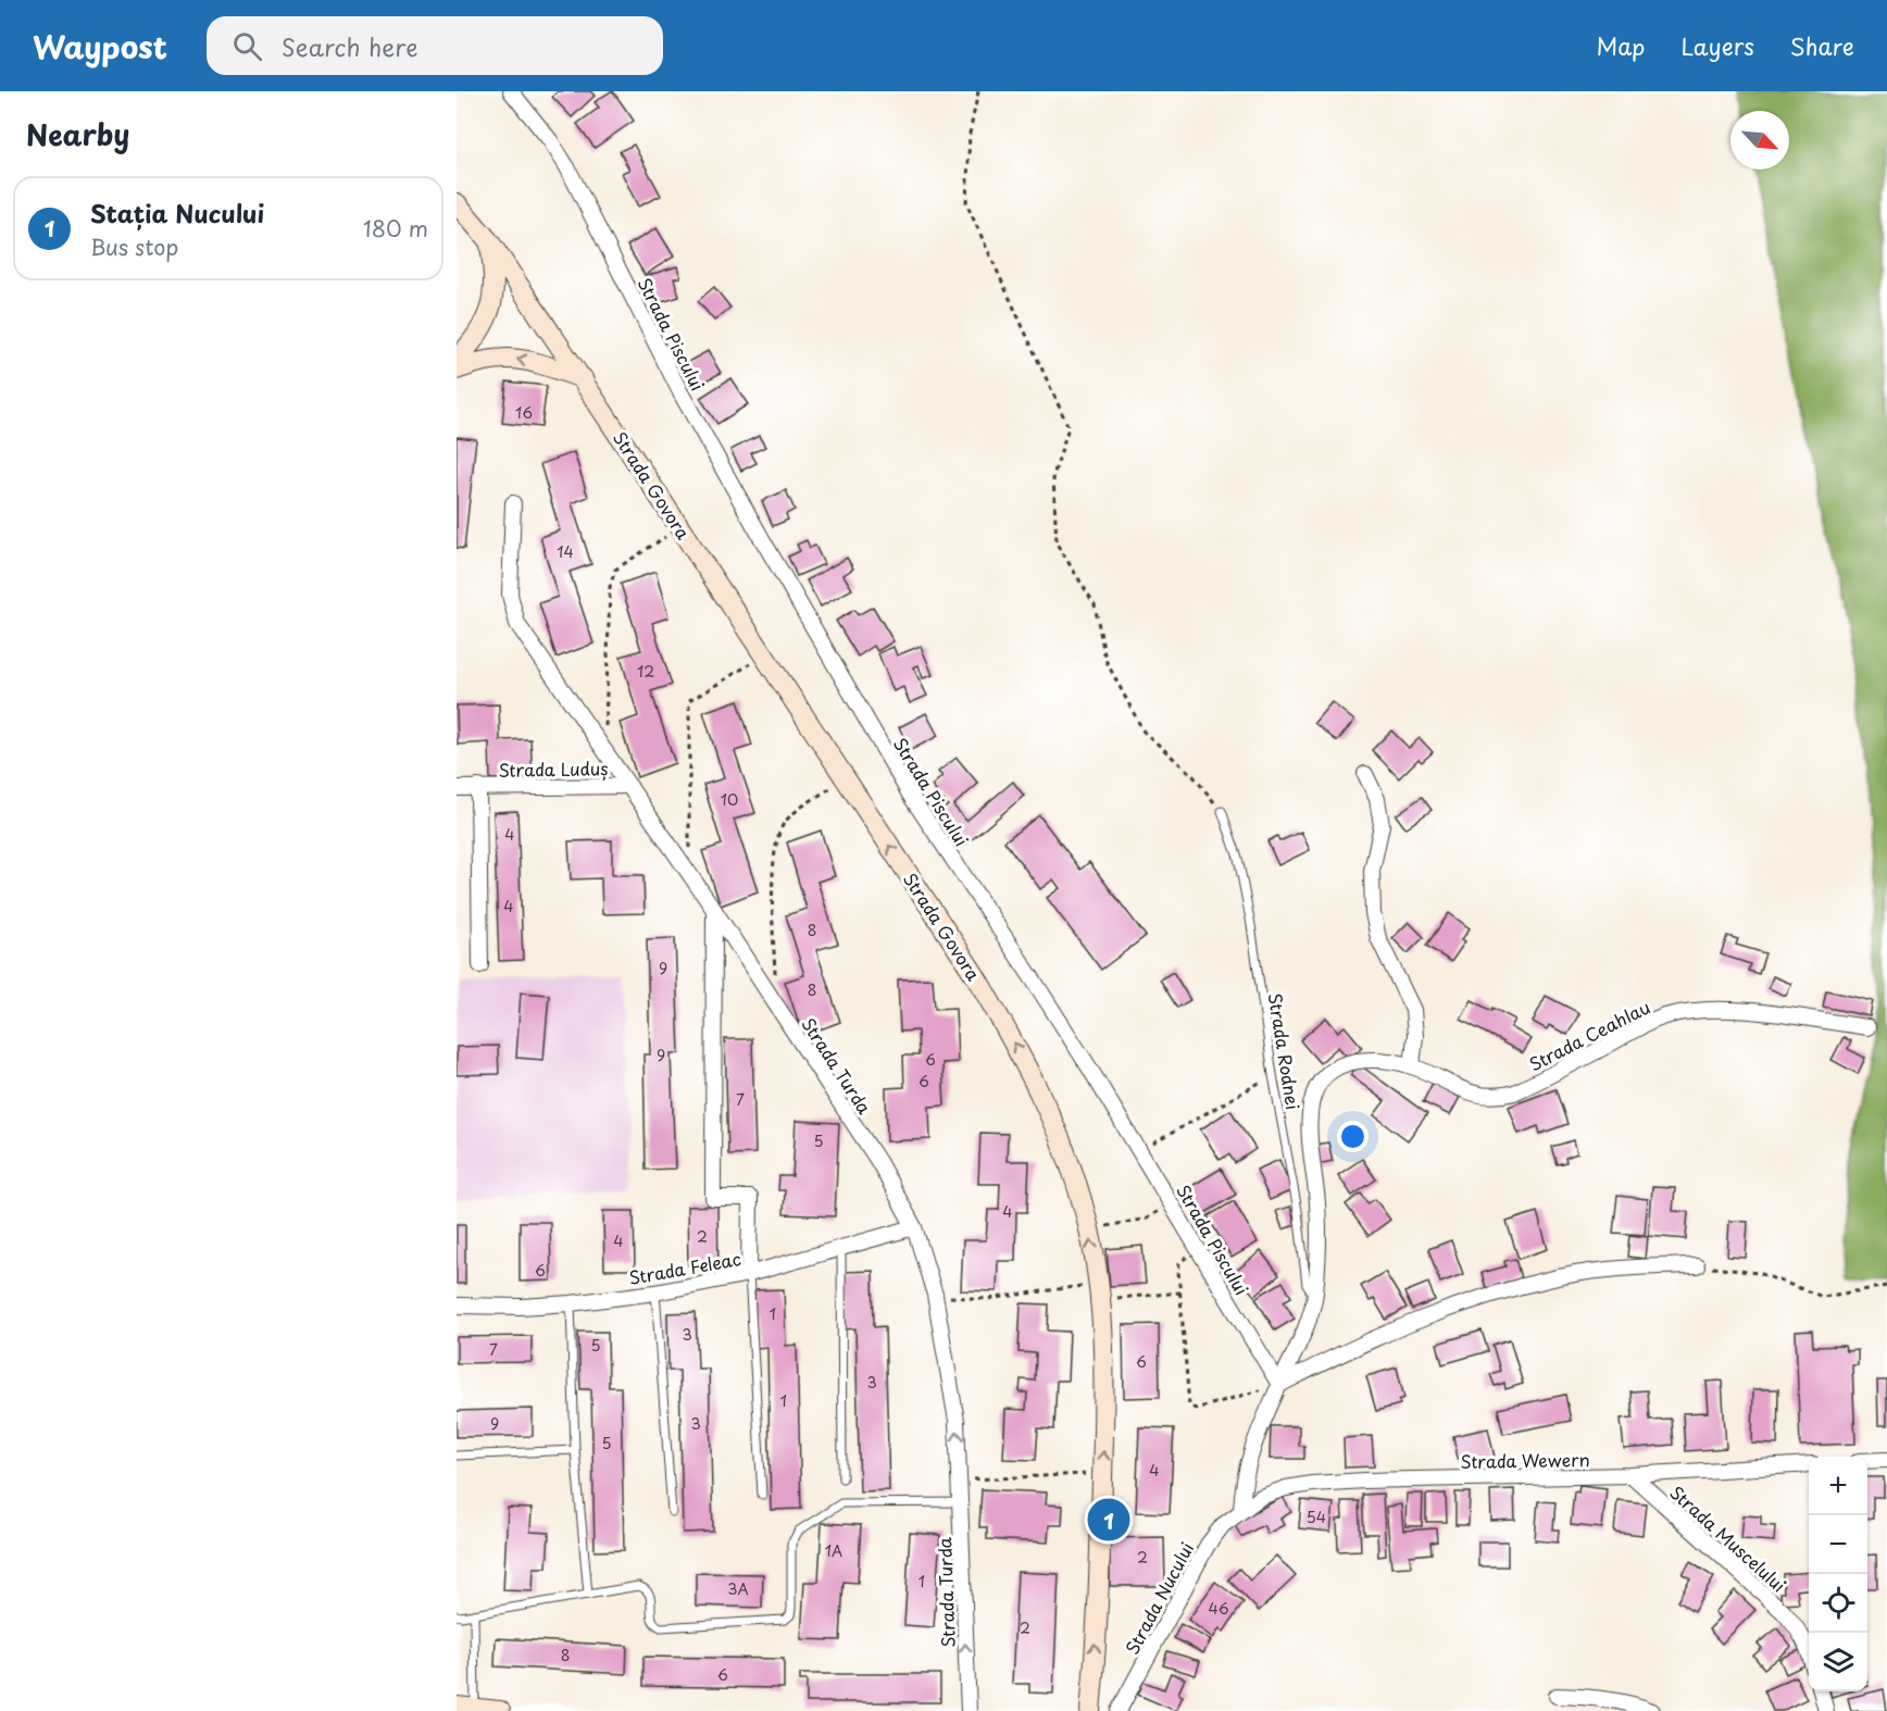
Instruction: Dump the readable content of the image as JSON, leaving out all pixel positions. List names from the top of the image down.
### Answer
{
  "streets": {
    "main road": ["Strada Govora"],
    "street": [
      "Strada Piscului",
      "Strada Luduș",
      "Strada Ceahlau",
      "Strada Turda",
      "Strada Feleac",
      "Strada Wewern",
      "Strada Muscelului",
      "Strada Nucului"
    ],
    "lane": ["Strada Rodnei"]
  },
  "crossings": [
    ["Strada Piscului", "Strada Ceahlau"],
    ["Strada Luduș", "Strada Turda"],
    ["Strada Ceahlau", "Strada Rodnei"],
    ["Strada Turda", "Strada Feleac"],
    ["Strada Wewern", "Strada Muscelului"],
    ["Strada Wewern", "Strada Nucului"]
  ],
  "one_way": ["Strada Govora"],
  "house_numbers": [
    "16",
    "14",
    "12",
    "10",
    "4",
    "4",
    "8",
    "9",
    "8",
    "9",
    "6",
    "6",
    "7",
    "5",
    "4",
    "2",
    "4",
    "6",
    "1",
    "3",
    "5",
    "7",
    "6",
    "3",
    "1",
    "9",
    "3",
    "5",
    "4",
    "54",
    "1A",
    "2",
    "1",
    "3A",
    "46",
    "2",
    "8",
    "6"
  ],
  "north": "bottom right",
  "page": {
    "header": "Waypost",
    "search": "Search here",
    "nav": ["Map", "Layers", "Share"],
    "heading": "Nearby",
    "list": [
      {
        "mark": "1",
        "name": "Stația Nucului",
        "note": "Bus stop",
        "value": "180 m"
      }
    ],
    "map_buttons": ["+", "−"],
    "pins": "1"
  }
}
